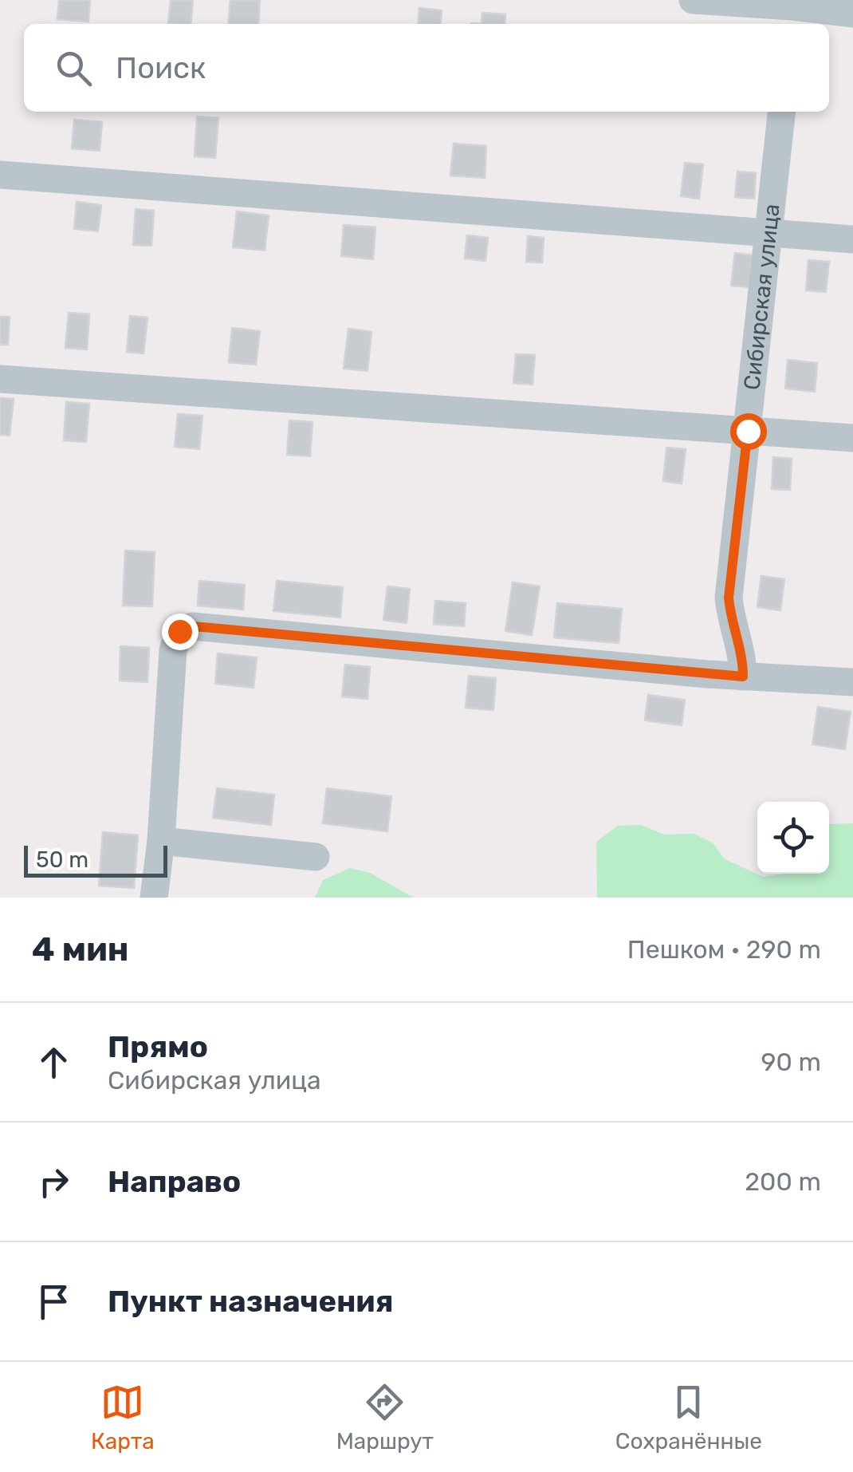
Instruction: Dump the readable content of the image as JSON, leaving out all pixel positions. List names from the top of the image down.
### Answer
{
  "streets": {
    "street": ["Сибирская улица"]
  },
  "scale_bar": "50 m",
  "page": {
    "search": "Поиск",
    "scale": "50 m",
    "heading": ["4 мин", "Пешком · 290 m"],
    "list": [
      ["Прямо", "Сибирская улица", "90 m"],
      ["Направо", "200 m"],
      "Пункт назначения"
    ],
    "nav": ["Карта", "Маршрут", "Сохранённые"]
  }
}
